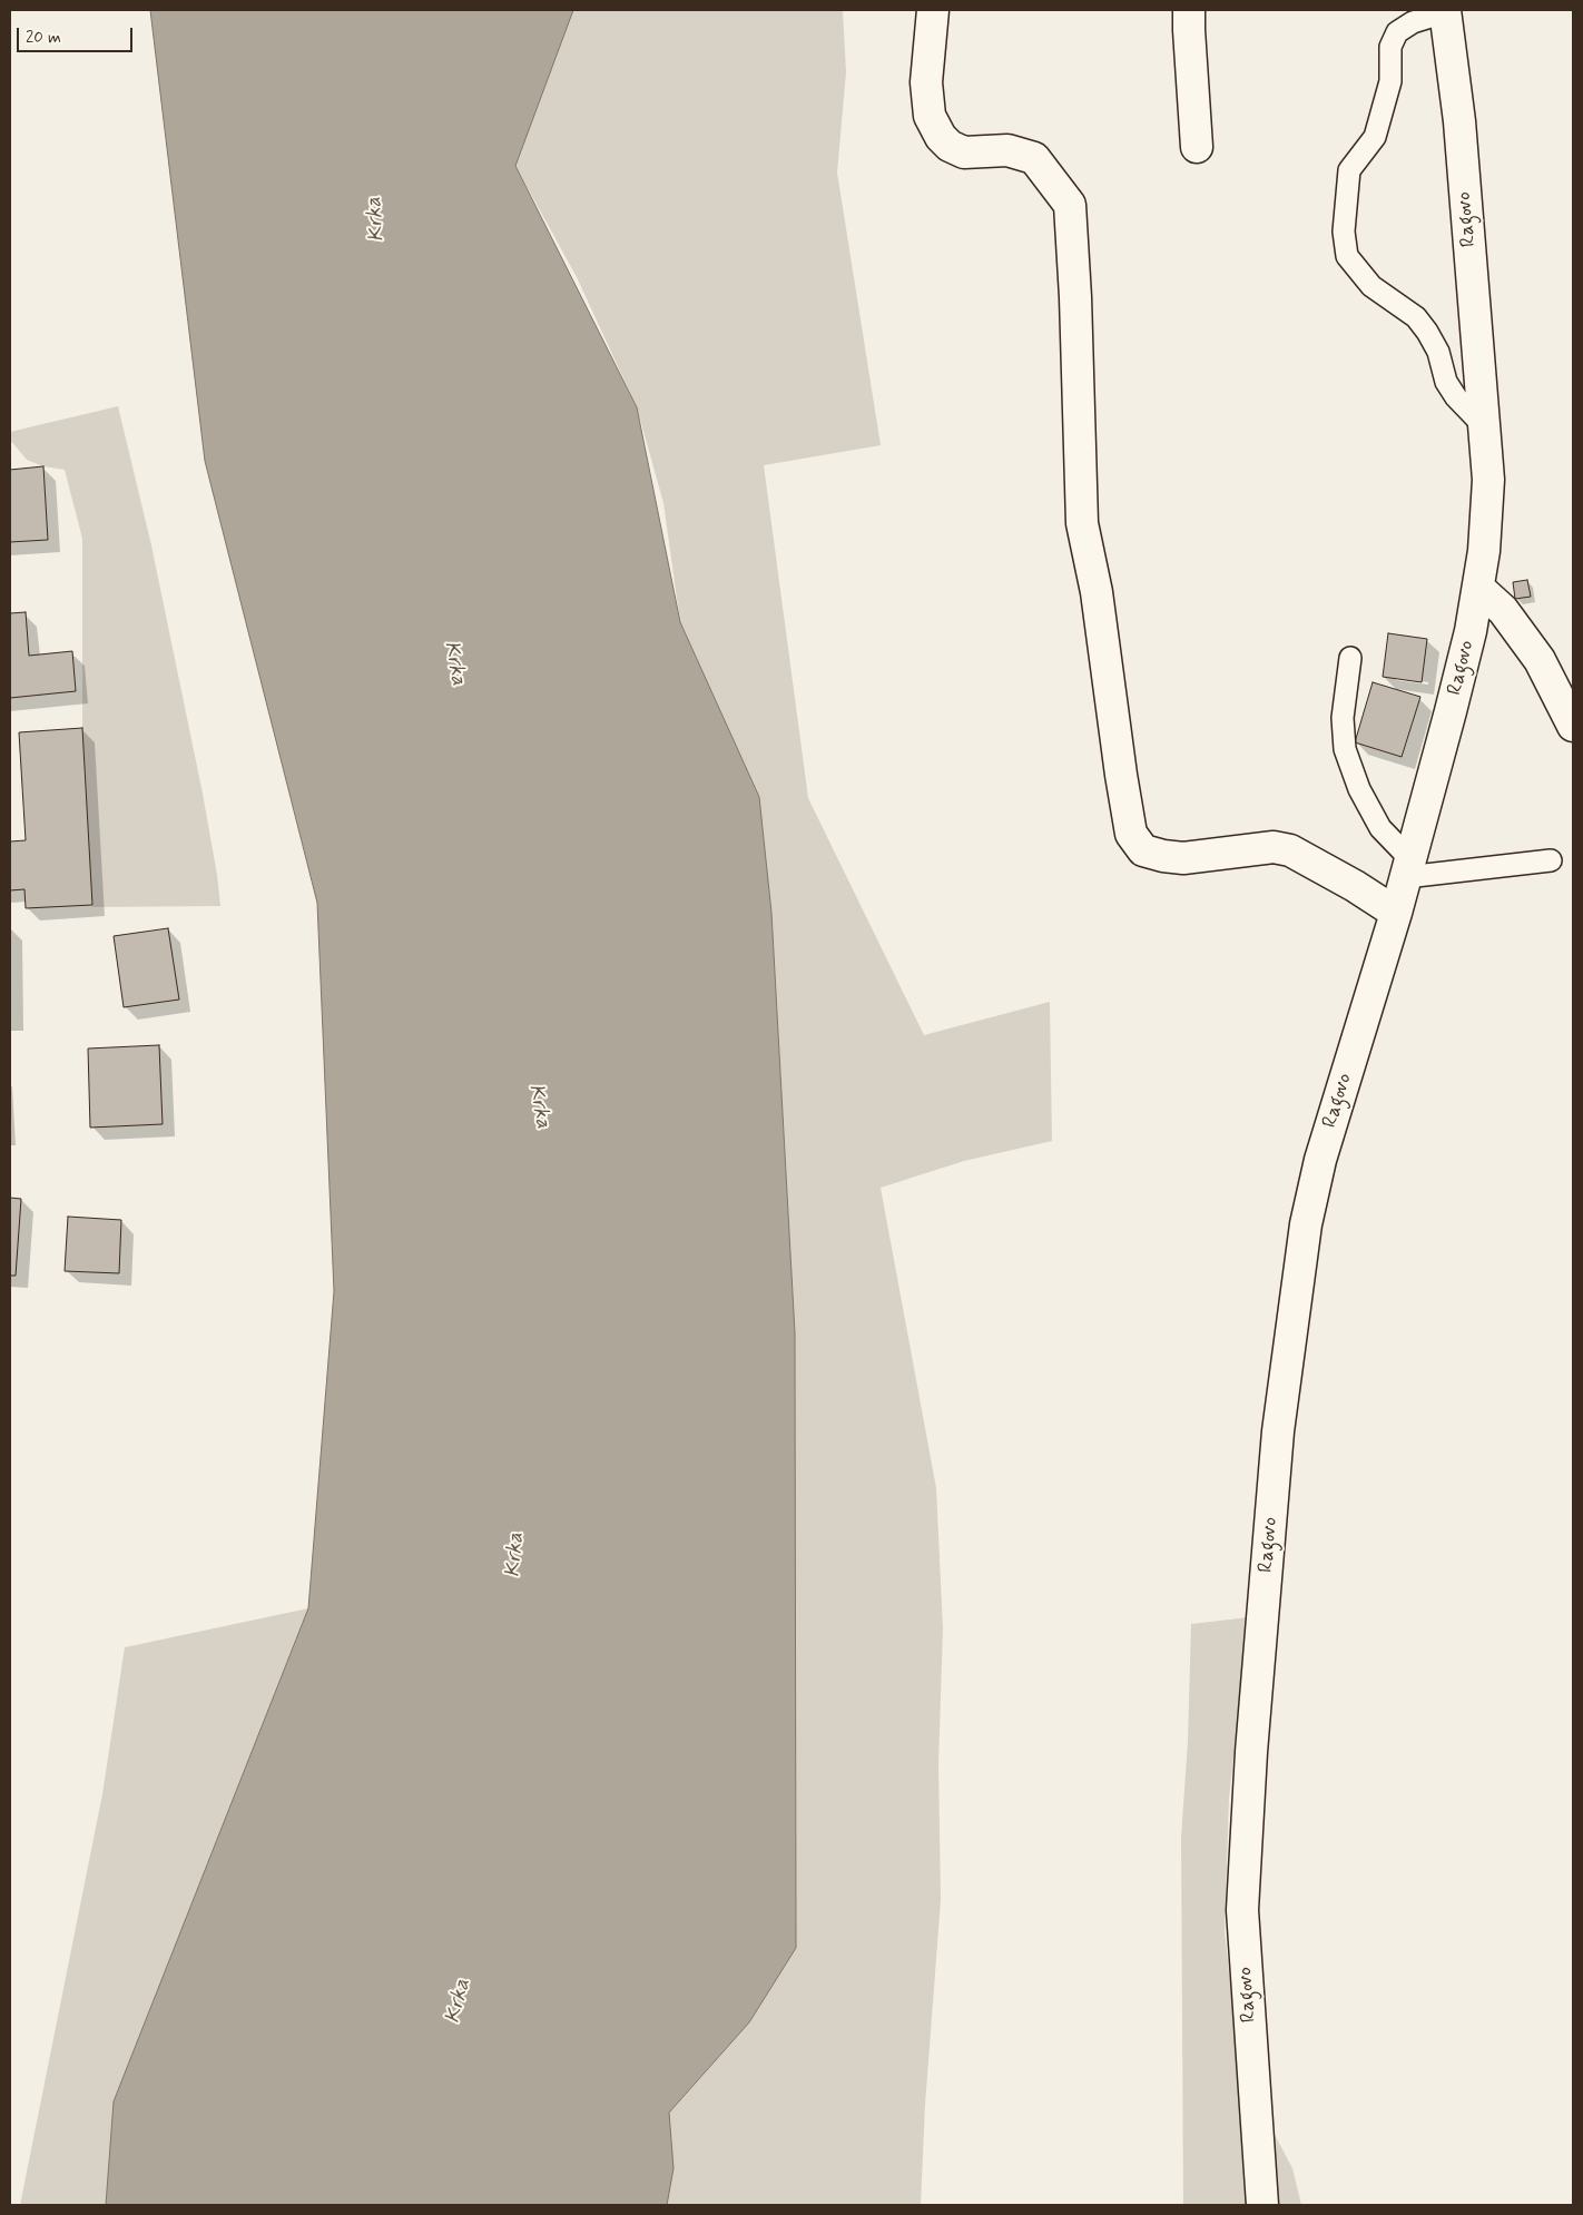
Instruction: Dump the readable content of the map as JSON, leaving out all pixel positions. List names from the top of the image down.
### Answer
{
  "streets": {
    "street": ["Ragovo"]
  },
  "water": ["Krka"],
  "scale_bar": "20 m"
}
